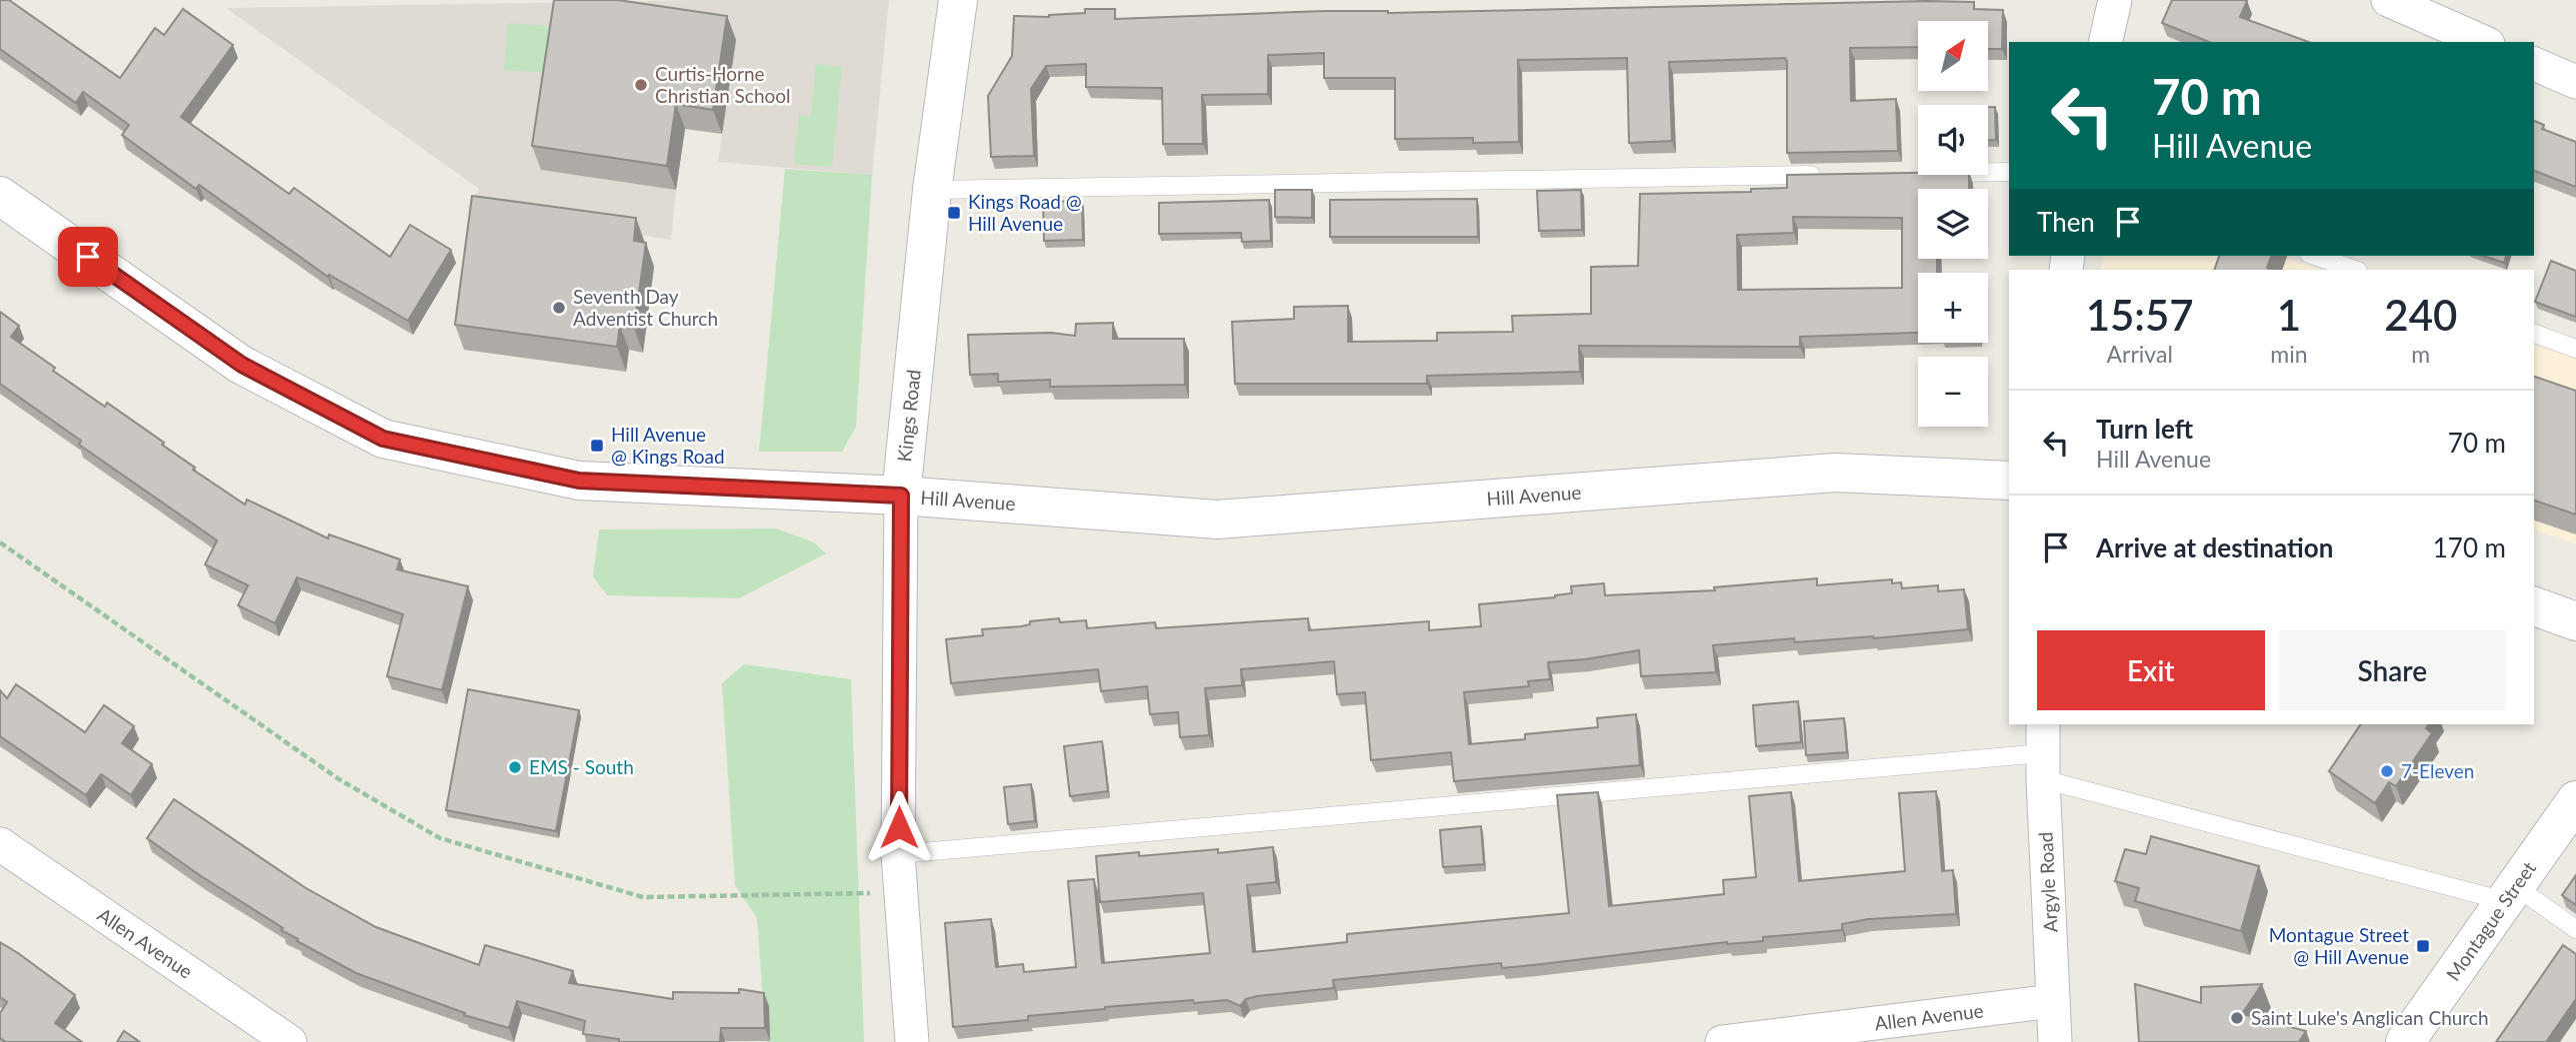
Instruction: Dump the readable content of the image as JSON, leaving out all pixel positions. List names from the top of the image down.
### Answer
{
  "streets": {
    "street": [
      "Kings Road",
      "Hill Avenue",
      "Argyle Road",
      "Montague Street",
      "Allen Avenue"
    ]
  },
  "crossings": [
    ["Kings Road", "Hill Avenue"],
    ["Argyle Road", "Allen Avenue"]
  ],
  "places": {
    "other": [
      "Curtis-Horne Christian School",
      "Seventh Day Adventist Church",
      "EMS - South",
      "7-Eleven",
      "Saint Luke's Anglican Church"
    ],
    "transit": ["Kings Road @ Hill Avenue", "Hill Avenue @ Kings Road", "Montague Street @ Hill Avenue"]
  },
  "north": "top right",
  "page": {
    "map_buttons": ["+", "−"],
    "turn": ["70 m", "Hill Avenue"],
    "then": "Then",
    "eta": [
      "15:57",
      "Arrival",
      "1",
      "min",
      "240",
      "m"
    ],
    "list": [
      {
        "name": "Turn left",
        "note": "Hill Avenue",
        "value": "70 m"
      },
      {
        "name": "Arrive at destination",
        "value": "170 m"
      }
    ],
    "buttons": ["Exit", "Share"]
  }
}
